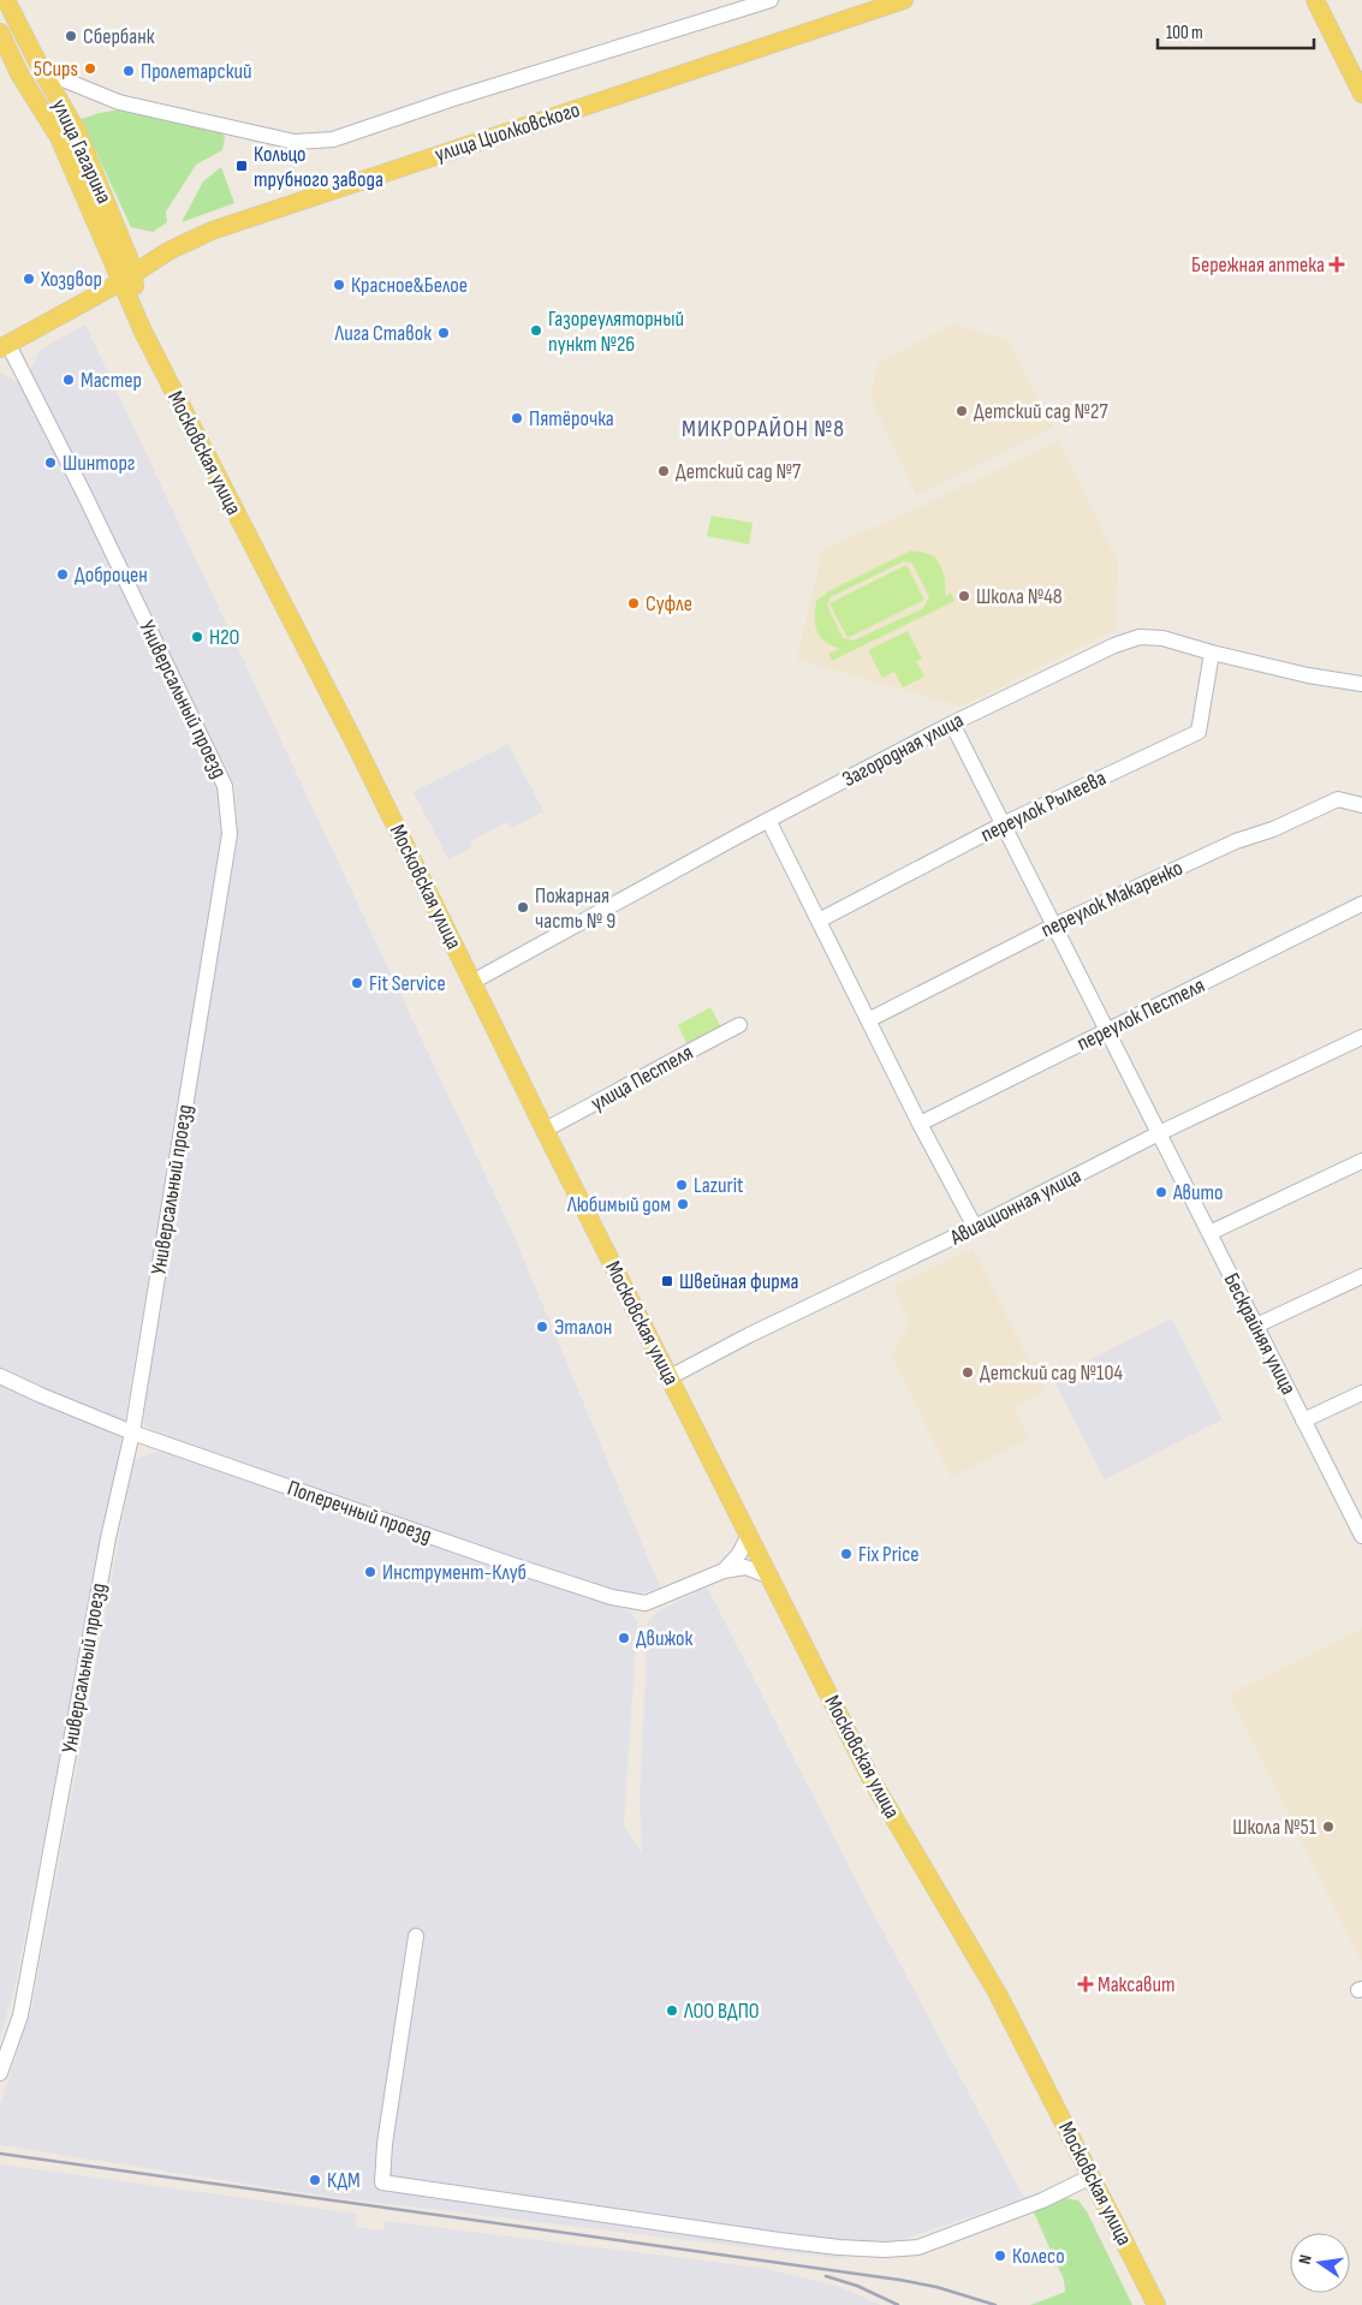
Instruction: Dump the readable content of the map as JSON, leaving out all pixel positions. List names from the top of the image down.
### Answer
{
  "streets": {
    "main road": ["улица Циолковского", "улица Гагарина", "Московская улица"],
    "street": [
      "Универсальный проезд",
      "Загородная улица",
      "переулок Рылеева",
      "переулок Макаренко",
      "переулок Пестеля",
      "улица Пестеля",
      "Авиационная улица",
      "Бескрайняя улица",
      "Поперечный проезд"
    ]
  },
  "crossings": [
    ["улица Циолковского", "улица Гагарина"],
    ["улица Циолковского", "Московская улица"],
    ["улица Циолковского", "Универсальный проезд"],
    ["улица Гагарина", "Московская улица"],
    ["Московская улица", "Загородная улица"],
    ["Московская улица", "улица Пестеля"],
    ["Московская улица", "Авиационная улица"],
    ["Московская улица", "Поперечный проезд"],
    ["Универсальный проезд", "Поперечный проезд"],
    ["Загородная улица", "переулок Рылеева"],
    ["Загородная улица", "Бескрайняя улица"],
    ["переулок Рылеева", "Бескрайняя улица"],
    ["переулок Макаренко", "Бескрайняя улица"],
    ["переулок Пестеля", "Бескрайняя улица"],
    ["Авиационная улица", "Бескрайняя улица"]
  ],
  "districts": ["МИКРОРАЙОН №8"],
  "places": {
    "other": [
      "Сбербанк",
      "5Cups",
      "Пролетарский",
      "Хоздвор",
      "Красное&Белое",
      "Газореуляторный пункт №26",
      "Лига Ставок",
      "Мастер",
      "Детский сад №27",
      "Пятёрочка",
      "Шинторг",
      "Детский сад №7",
      "Доброцен",
      "Школа №48",
      "Суфле",
      "Н2О",
      "Пожарная часть № 9",
      "Fit Service",
      "Lazurit",
      "Авито",
      "Любимый дом",
      "Эталон",
      "Детский сад №104",
      "Fix Price",
      "Инструмент-Клуб",
      "Движок",
      "Школа №51",
      "ЛОО ВДПО",
      "КДМ",
      "Колесо"
    ],
    "transit": ["Кольцо трубного завода", "Швейная фирма"],
    "health": ["Бережная аптека", "Максавит"]
  },
  "scale_bar": "100 m",
  "north": "left"
}
